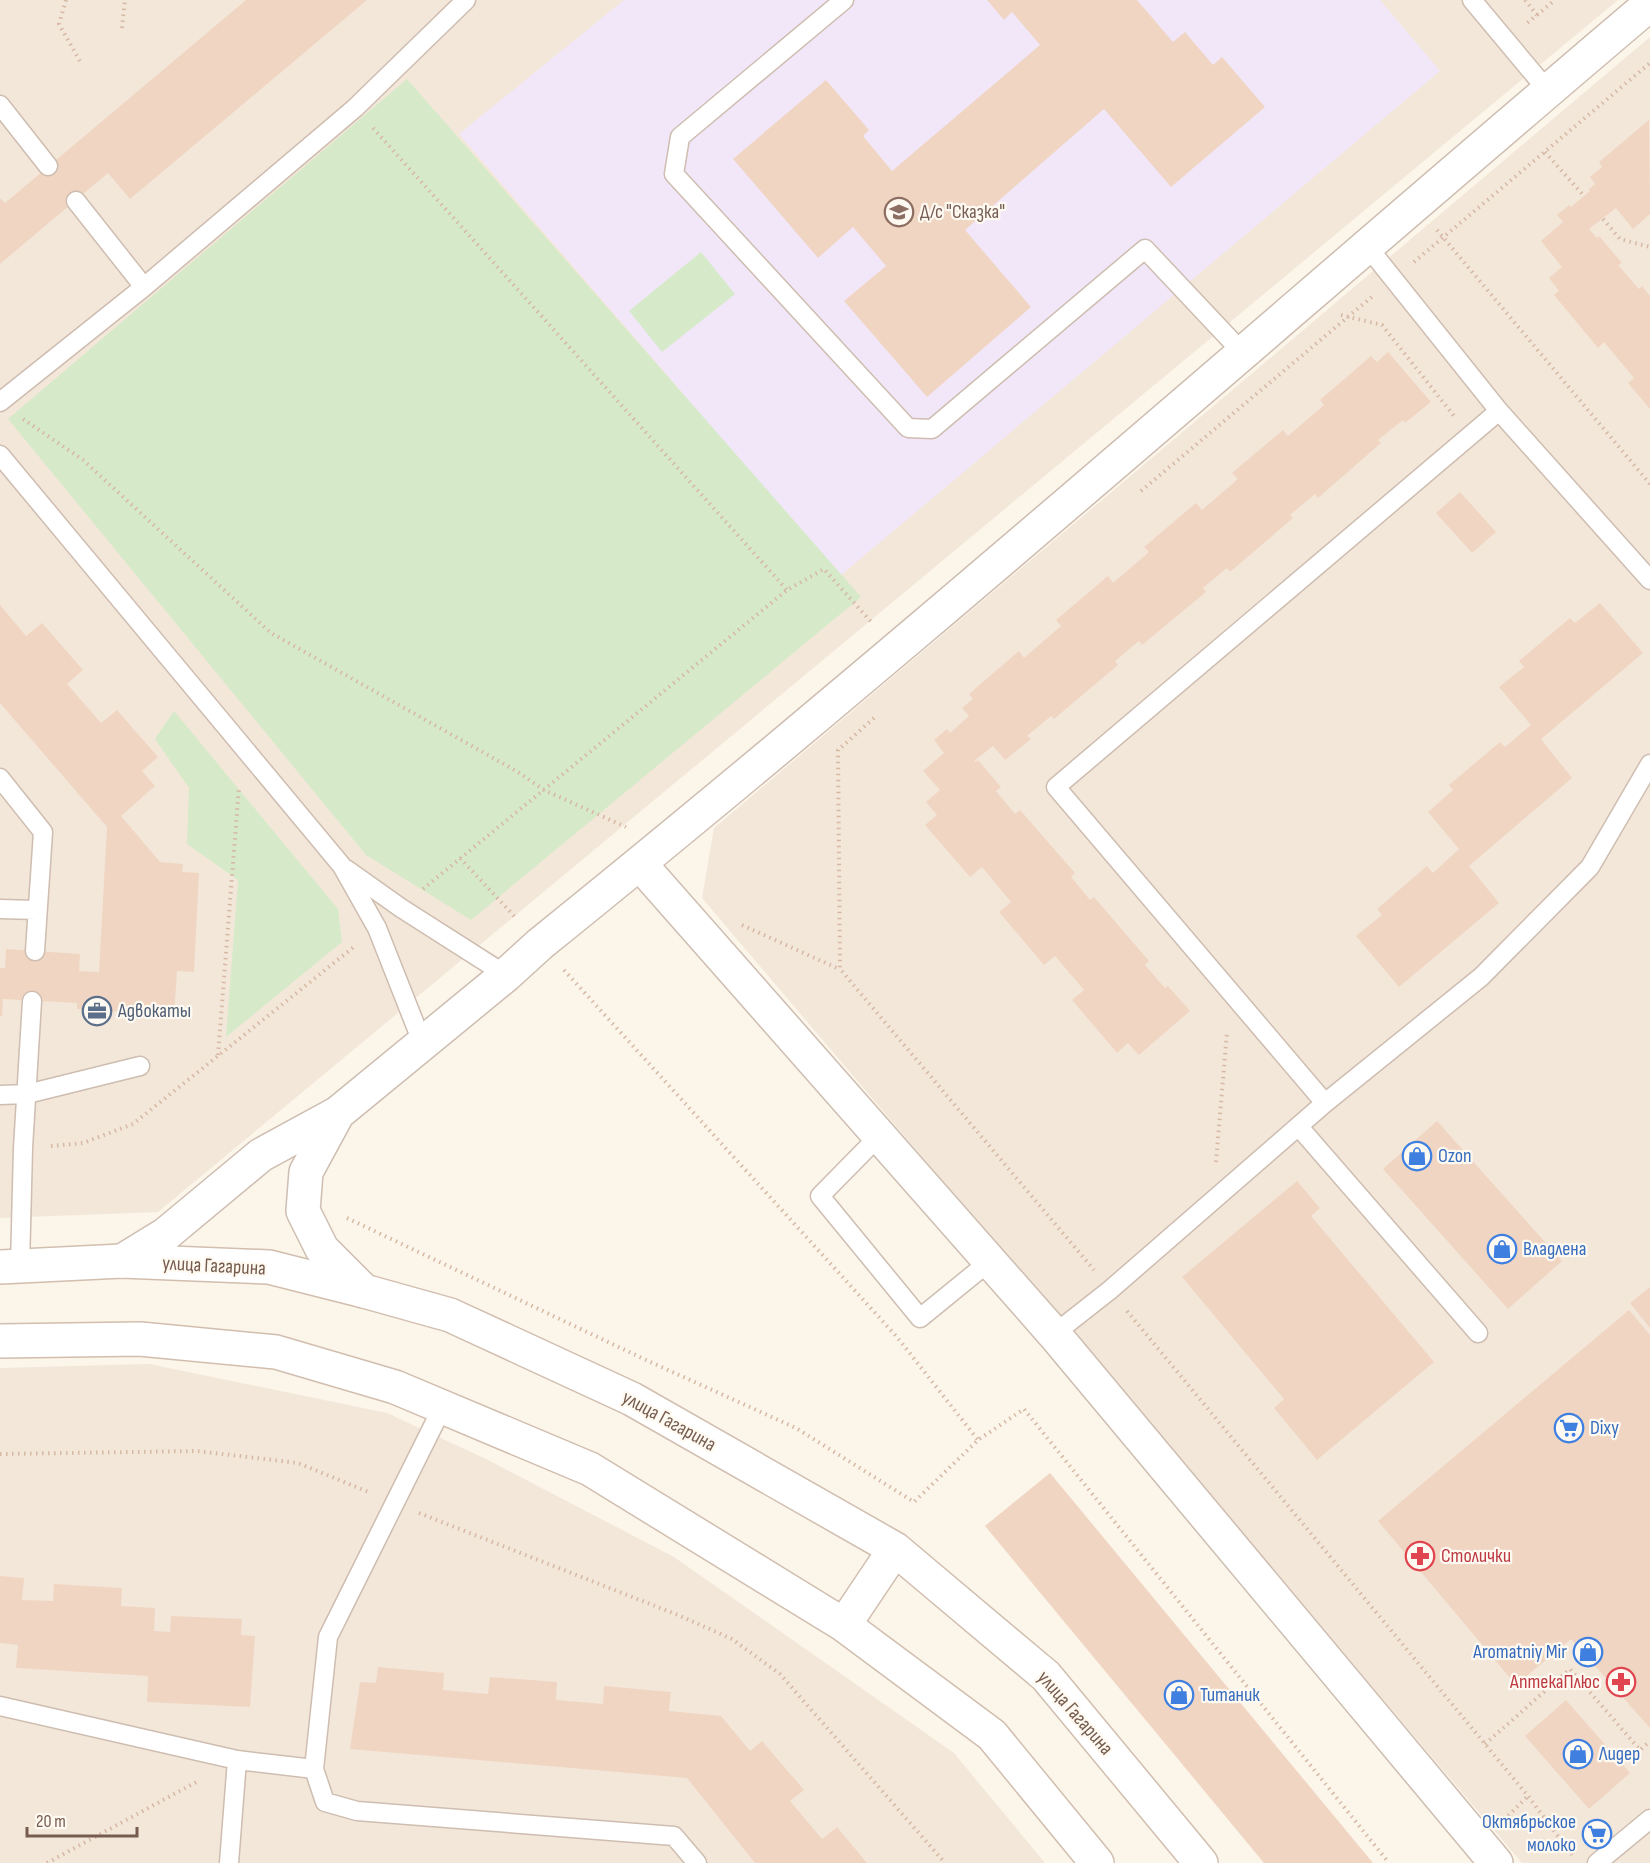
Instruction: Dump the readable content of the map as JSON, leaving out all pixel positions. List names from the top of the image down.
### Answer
{
  "streets": {
    "street": ["улица Гагарина"]
  },
  "places": {
    "school or university": ["Д/с \"Сказка\""],
    "office": ["Адвокаты"],
    "shop": [
      "Ozon",
      "Владлена",
      "Aromatniy Mir",
      "Титаник",
      "Лидер"
    ],
    "supermarket": ["Dixy", "Октябрьское молоко"],
    "pharmacy": ["Столички", "АптекаПлюс"]
  },
  "scale_bar": "20 m"
}
